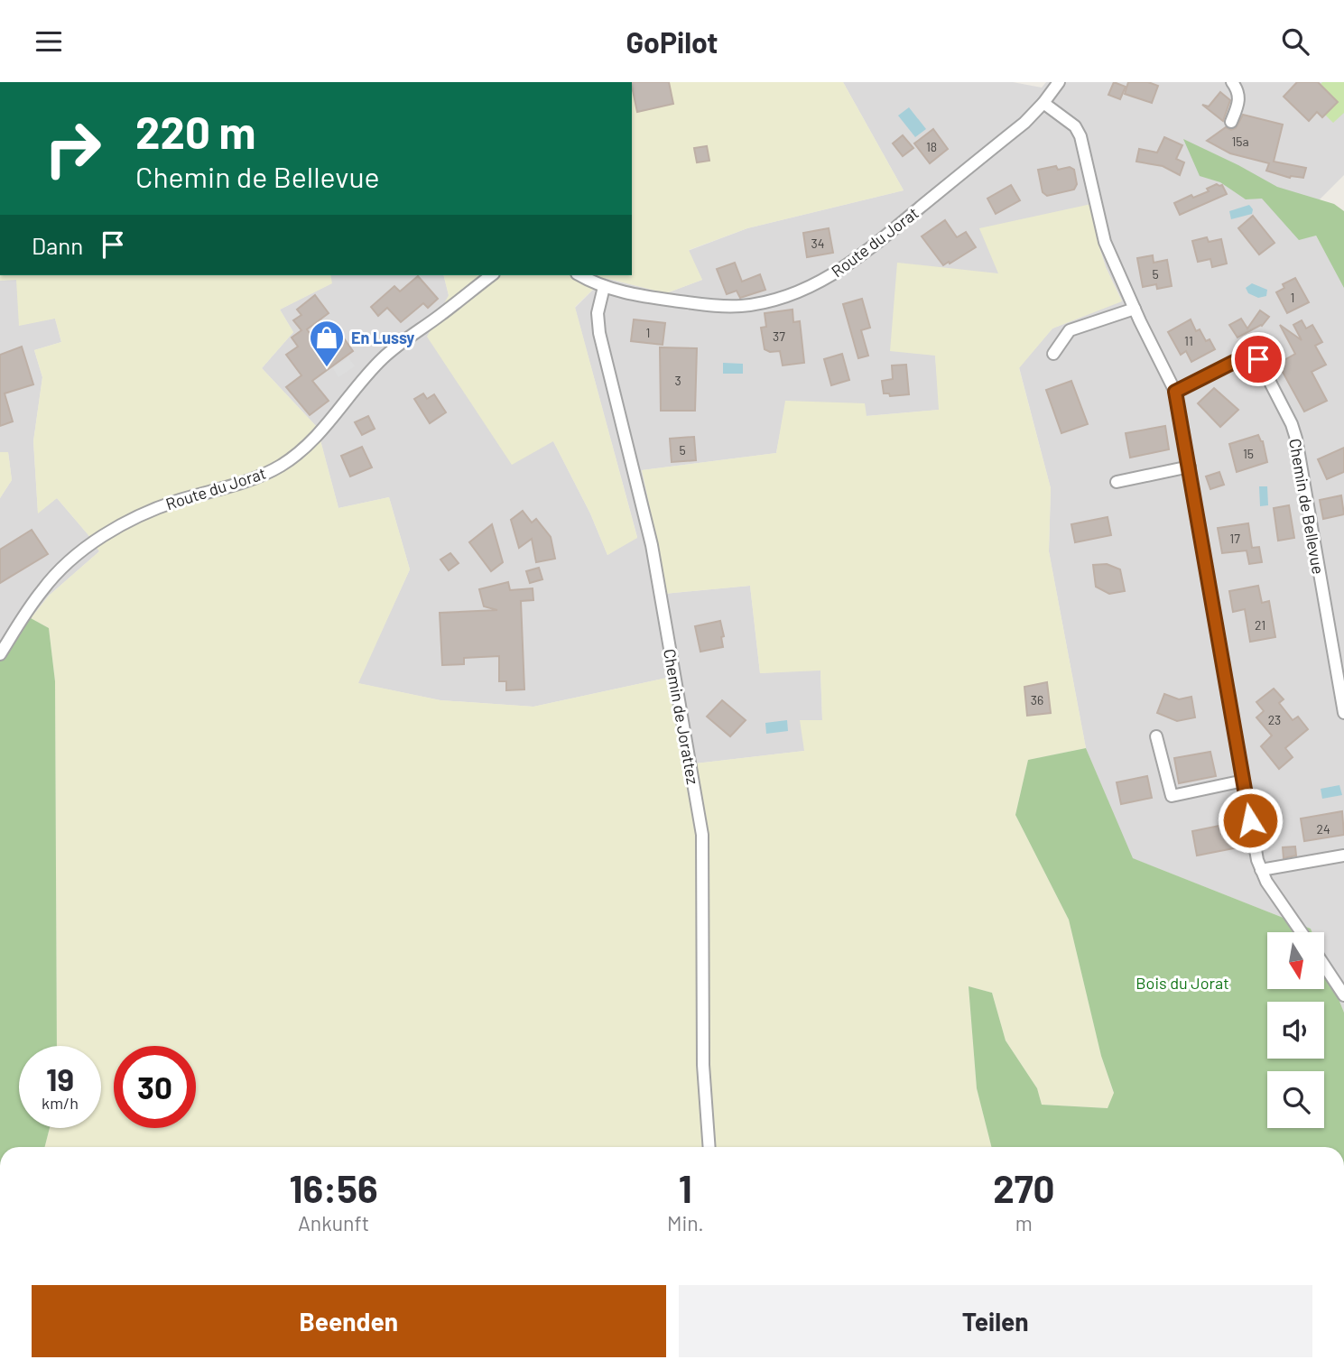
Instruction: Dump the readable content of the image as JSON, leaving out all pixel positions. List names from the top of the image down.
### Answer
{
  "streets": {
    "street": ["Route du Jorat", "Chemin de Bellevue", "Chemin de Jorattez"]
  },
  "crossings": [
    ["Route du Jorat", "Chemin de Jorattez"]
  ],
  "parks": ["Bois du Jorat"],
  "places": {
    "shop": ["En Lussy"]
  },
  "house_numbers": [
    "15a",
    "18",
    "34",
    "5",
    "1",
    "1",
    "37",
    "11",
    "3",
    "5",
    "15",
    "17",
    "21",
    "36",
    "23",
    "24"
  ],
  "north": "bottom",
  "page": {
    "header": "GoPilot",
    "turn": ["220 m", "Chemin de Bellevue"],
    "then": "Dann",
    "speed": "19 km/h",
    "limit": "30",
    "eta": [
      "16:56",
      "Ankunft",
      "1",
      "Min.",
      "270",
      "m"
    ],
    "buttons": ["Beenden", "Teilen"]
  }
}
